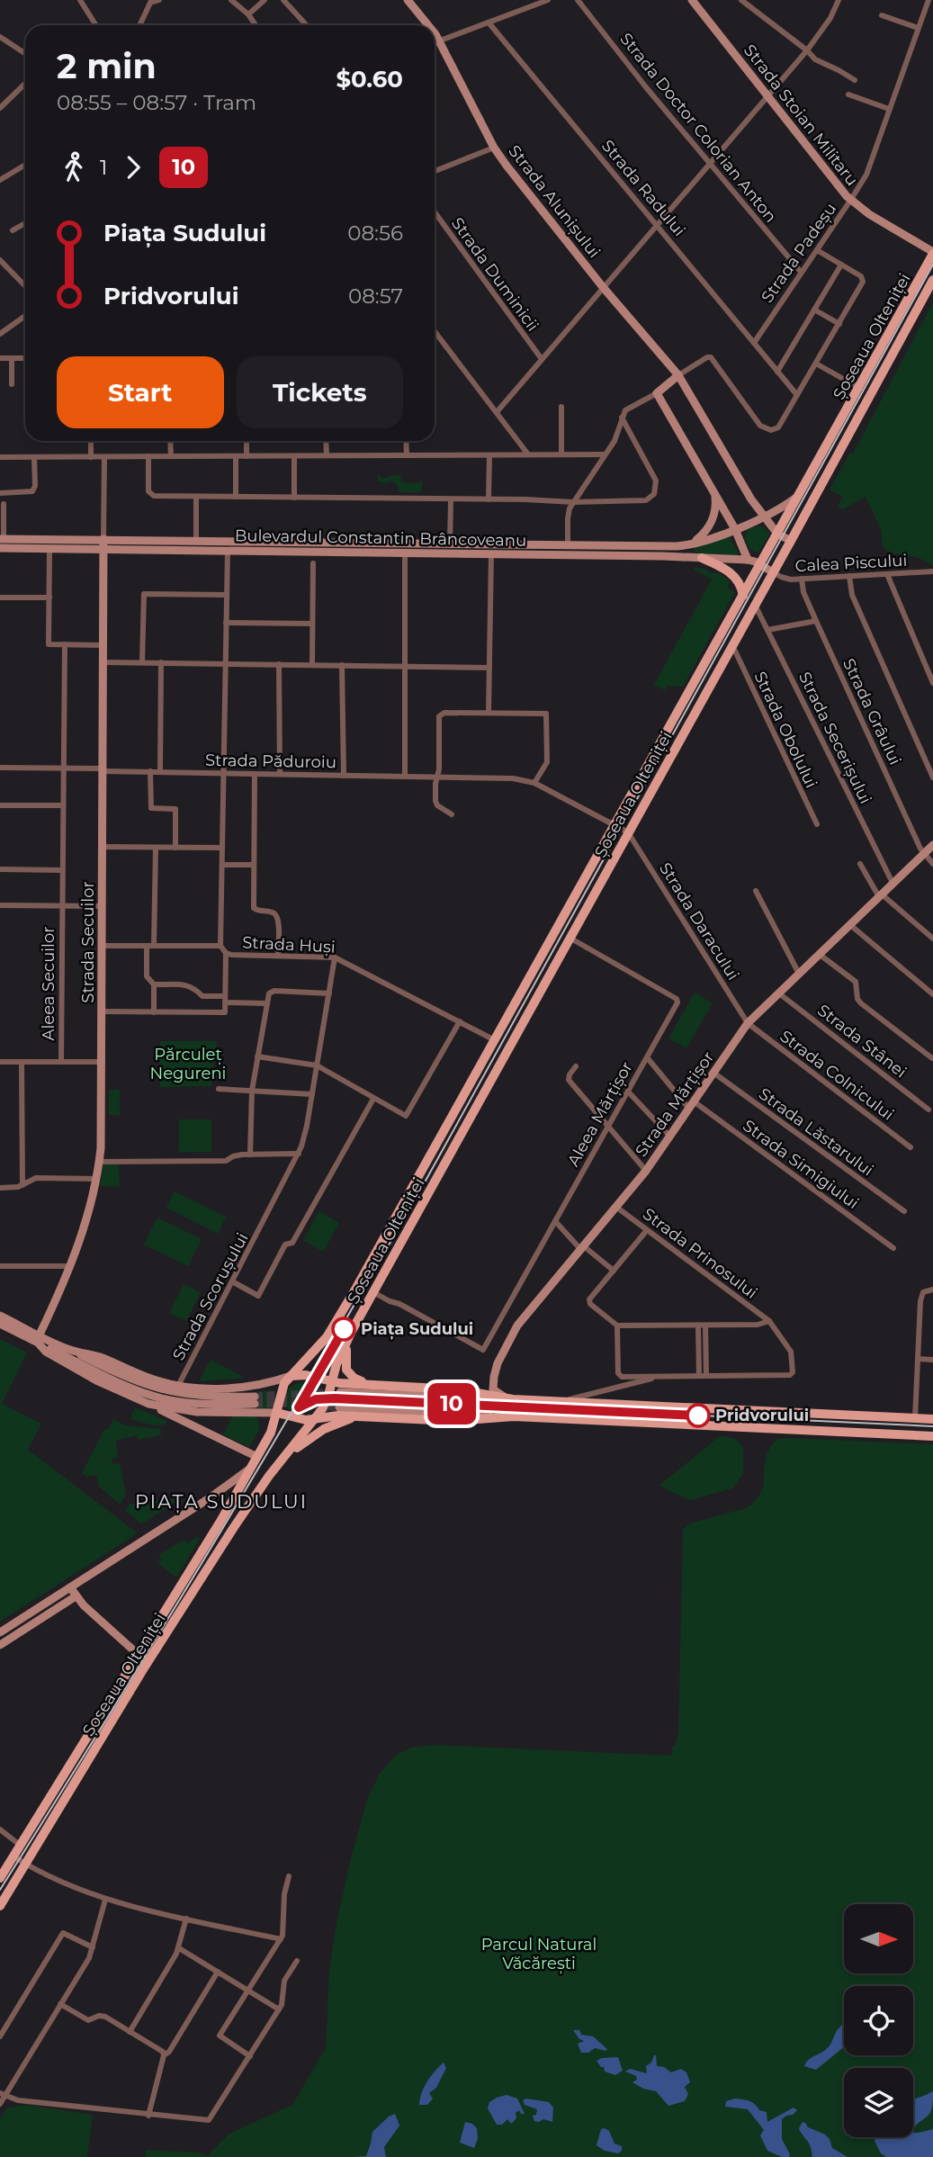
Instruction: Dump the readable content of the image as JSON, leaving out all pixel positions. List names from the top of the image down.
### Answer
{
  "streets": {
    "main road": [
      "Strada Stoian Militaru",
      "Strada Alunișului",
      "Șoseaua Olteniței",
      "Bulevardul Constantin Brâncoveanu",
      "Strada Secuilor",
      "Strada Mărțișor"
    ],
    "street": [
      "Strada Doctor Colorian Anton",
      "Strada Radului",
      "Strada Padeșu",
      "Strada Duminicii",
      "Calea Piscului",
      "Strada Grâului",
      "Strada Obolului",
      "Strada Secerișului",
      "Strada Păduroiu",
      "Strada Daracului",
      "Strada Huși",
      "Aleea Secuilor",
      "Strada Stânei",
      "Strada Colnicului",
      "Aleea Mărțișor",
      "Strada Lăstarului",
      "Strada Simigiului",
      "Strada Prinosului",
      "Strada Scorușului"
    ]
  },
  "crossings": [
    ["Strada Stoian Militaru", "Strada Padeșu"],
    ["Strada Stoian Militaru", "Șoseaua Olteniței"],
    ["Strada Doctor Colorian Anton", "Strada Padeșu"],
    ["Strada Radului", "Strada Padeșu"],
    ["Strada Alunișului", "Șoseaua Olteniței"],
    ["Strada Alunișului", "Bulevardul Constantin Brâncoveanu"],
    ["Șoseaua Olteniței", "Bulevardul Constantin Brâncoveanu"],
    ["Șoseaua Olteniței", "Calea Piscului"],
    ["Șoseaua Olteniței", "Strada Obolului"],
    ["Șoseaua Olteniței", "Strada Secerișului"],
    ["Șoseaua Olteniței", "Strada Păduroiu"],
    ["Șoseaua Olteniței", "Strada Daracului"],
    ["Șoseaua Olteniței", "Strada Huși"],
    ["Șoseaua Olteniței", "Aleea Mărțișor"],
    ["Bulevardul Constantin Brâncoveanu", "Strada Secuilor"],
    ["Calea Piscului", "Strada Grâului"],
    ["Strada Grâului", "Strada Mărțișor"],
    ["Strada Secerișului", "Strada Mărțișor"],
    ["Strada Păduroiu", "Strada Daracului"],
    ["Strada Păduroiu", "Strada Secuilor"],
    ["Strada Păduroiu", "Aleea Secuilor"],
    ["Strada Daracului", "Strada Colnicului"],
    ["Strada Daracului", "Strada Mărțișor"],
    ["Strada Secuilor", "Strada Huși"],
    ["Strada Huși", "Strada Scorușului"],
    ["Strada Stânei", "Strada Mărțișor"],
    ["Strada Colnicului", "Strada Mărțișor"],
    ["Strada Mărțișor", "Strada Lăstarului"],
    ["Strada Mărțișor", "Strada Simigiului"],
    ["Strada Mărțișor", "Strada Prinosului"],
    ["Aleea Mărțișor", "Strada Simigiului"]
  ],
  "districts": ["PIAȚA SUDULUI"],
  "parks": ["Părculeț Negureni", "Parcul Natural Văcărești"],
  "places": ["Piața Sudului", "Pridvorului"],
  "lines": ["tram line 10"],
  "north": "right",
  "page": {
    "on_map": "10",
    "heading": ["2 min", "08:55 – 08:57 · Tram", "$0.60"],
    "legs": ["1", "10"],
    "list": [
      {
        "name": "Piața Sudului",
        "value": "08:56"
      },
      {
        "name": "Pridvorului",
        "value": "08:57"
      }
    ],
    "buttons": ["Start", "Tickets"]
  }
}
